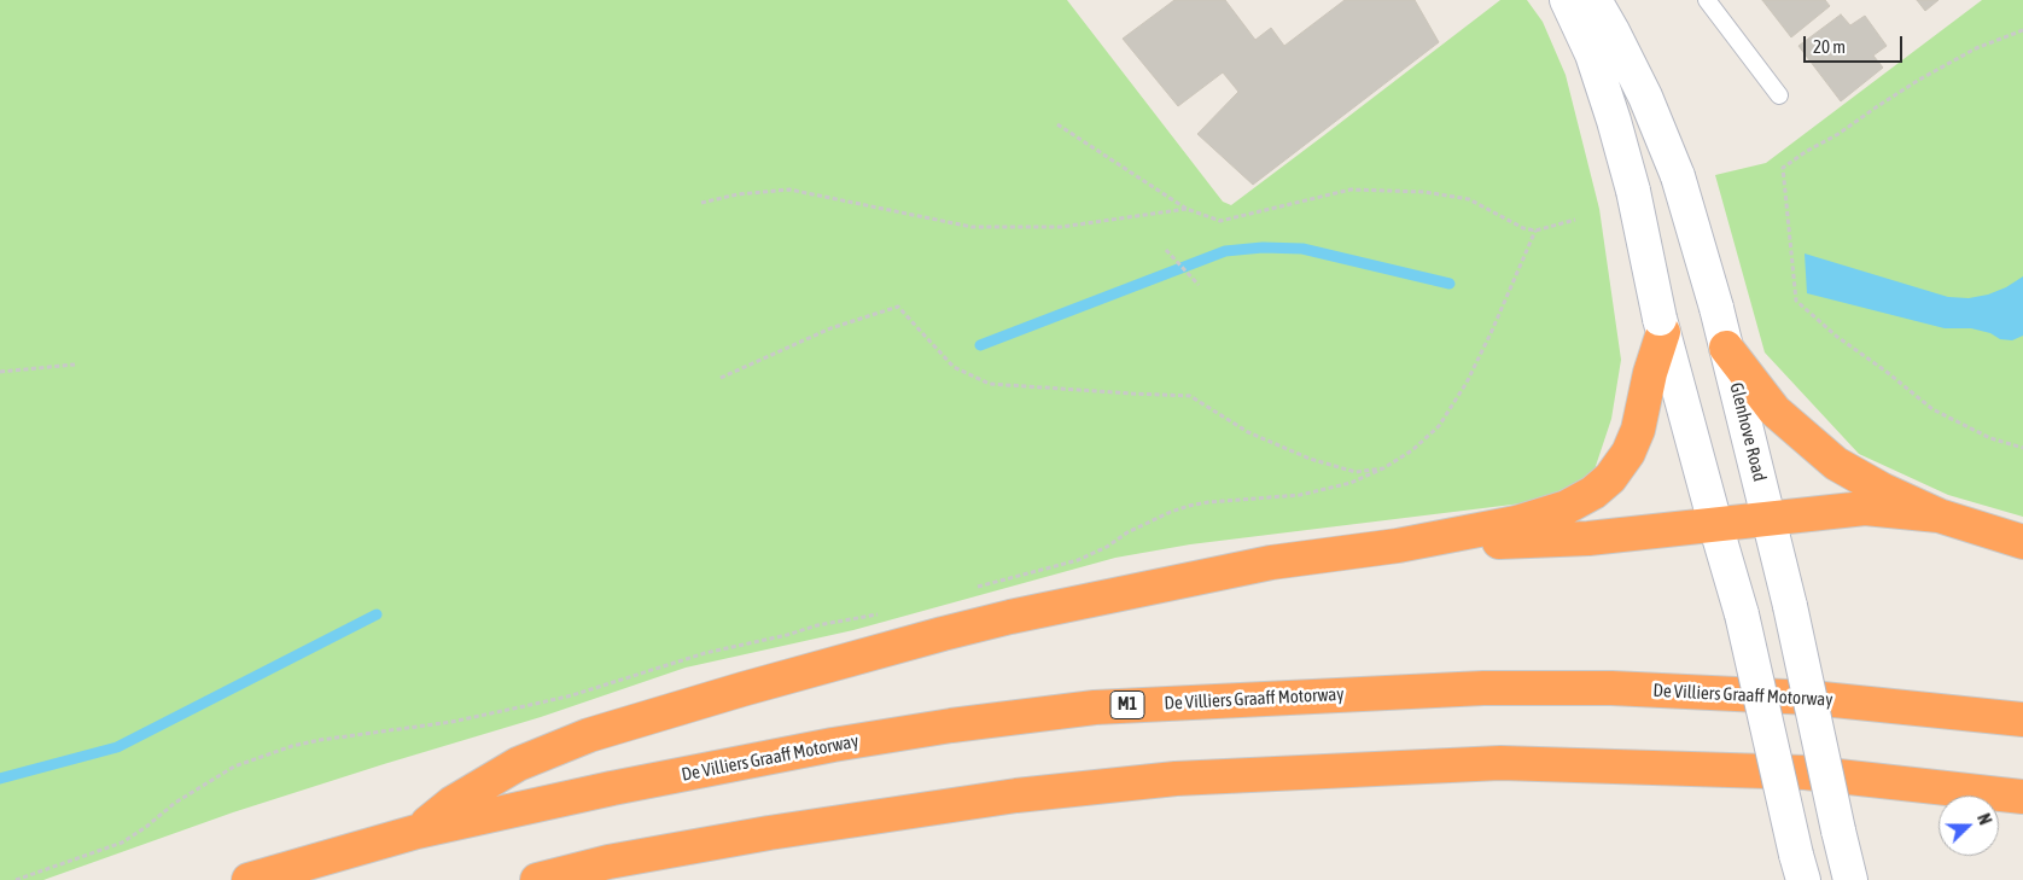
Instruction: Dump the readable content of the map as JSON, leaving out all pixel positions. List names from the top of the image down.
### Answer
{
  "streets": {
    "highway": ["De Villiers Graaff Motorway", "M1"],
    "main road": ["Glenhove Road"]
  },
  "scale_bar": "20 m",
  "north": "right"
}
